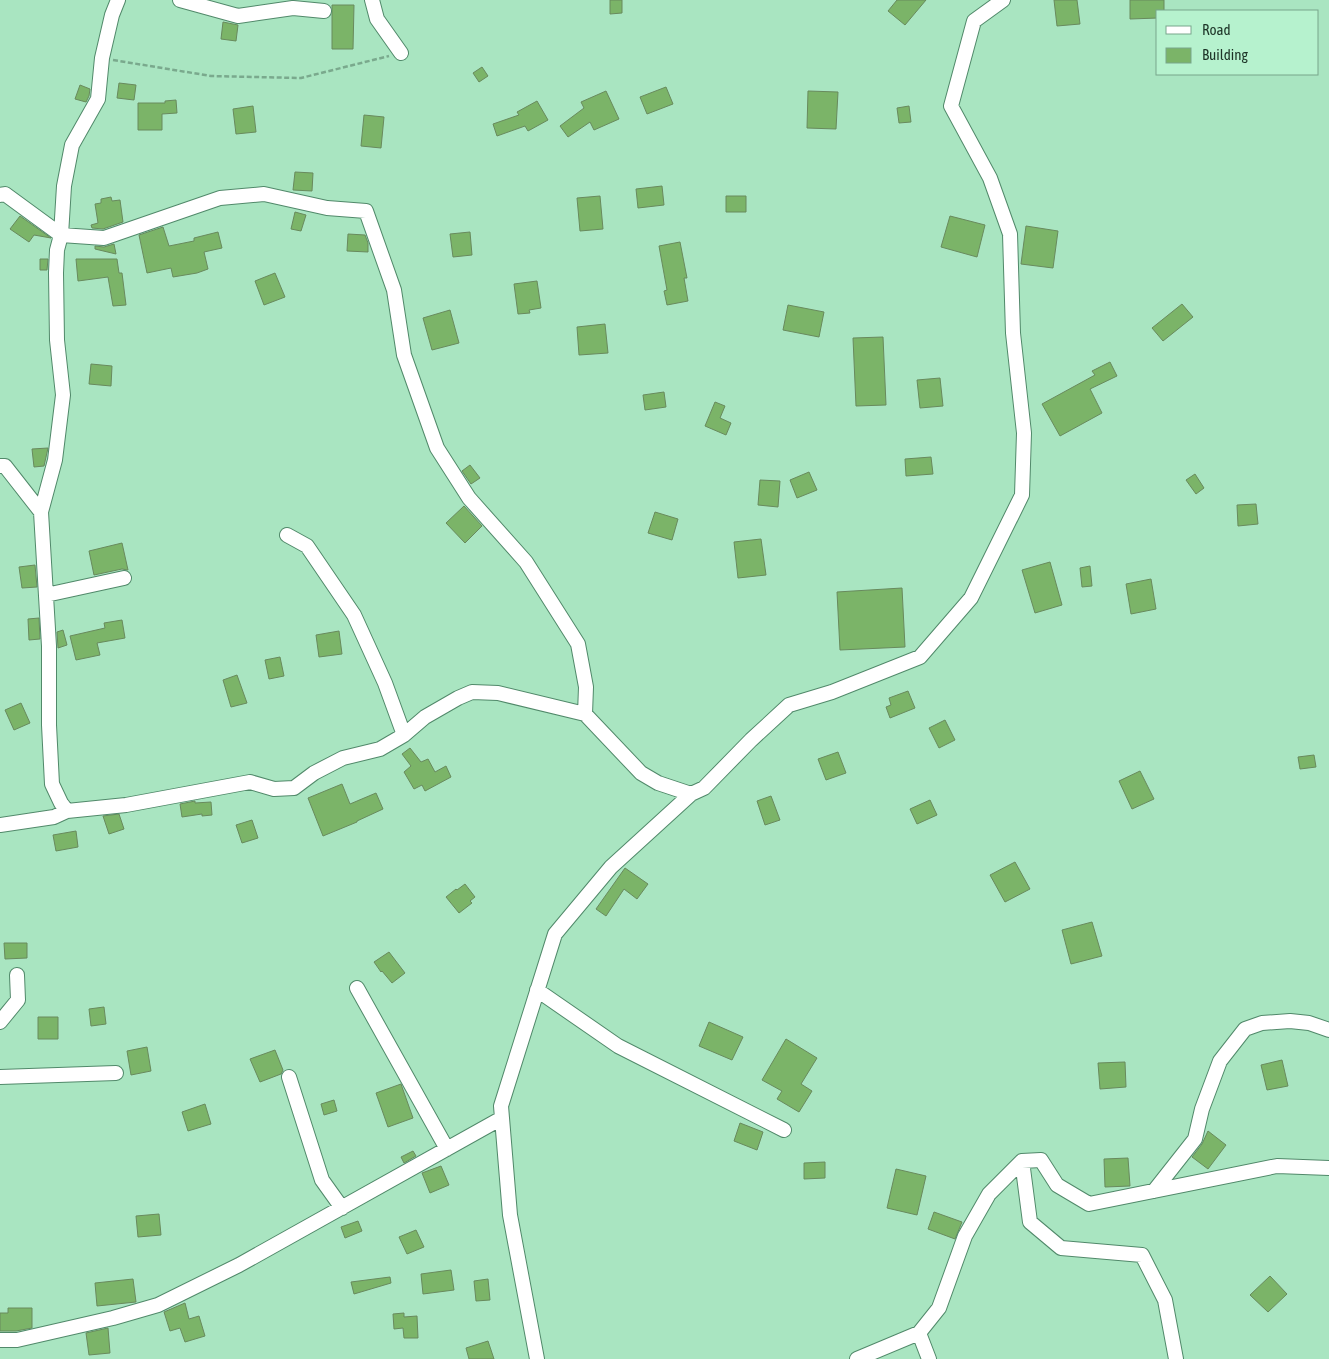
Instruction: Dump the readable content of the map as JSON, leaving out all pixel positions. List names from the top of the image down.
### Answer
{
  "legend": ["Road", "Building"]
}
